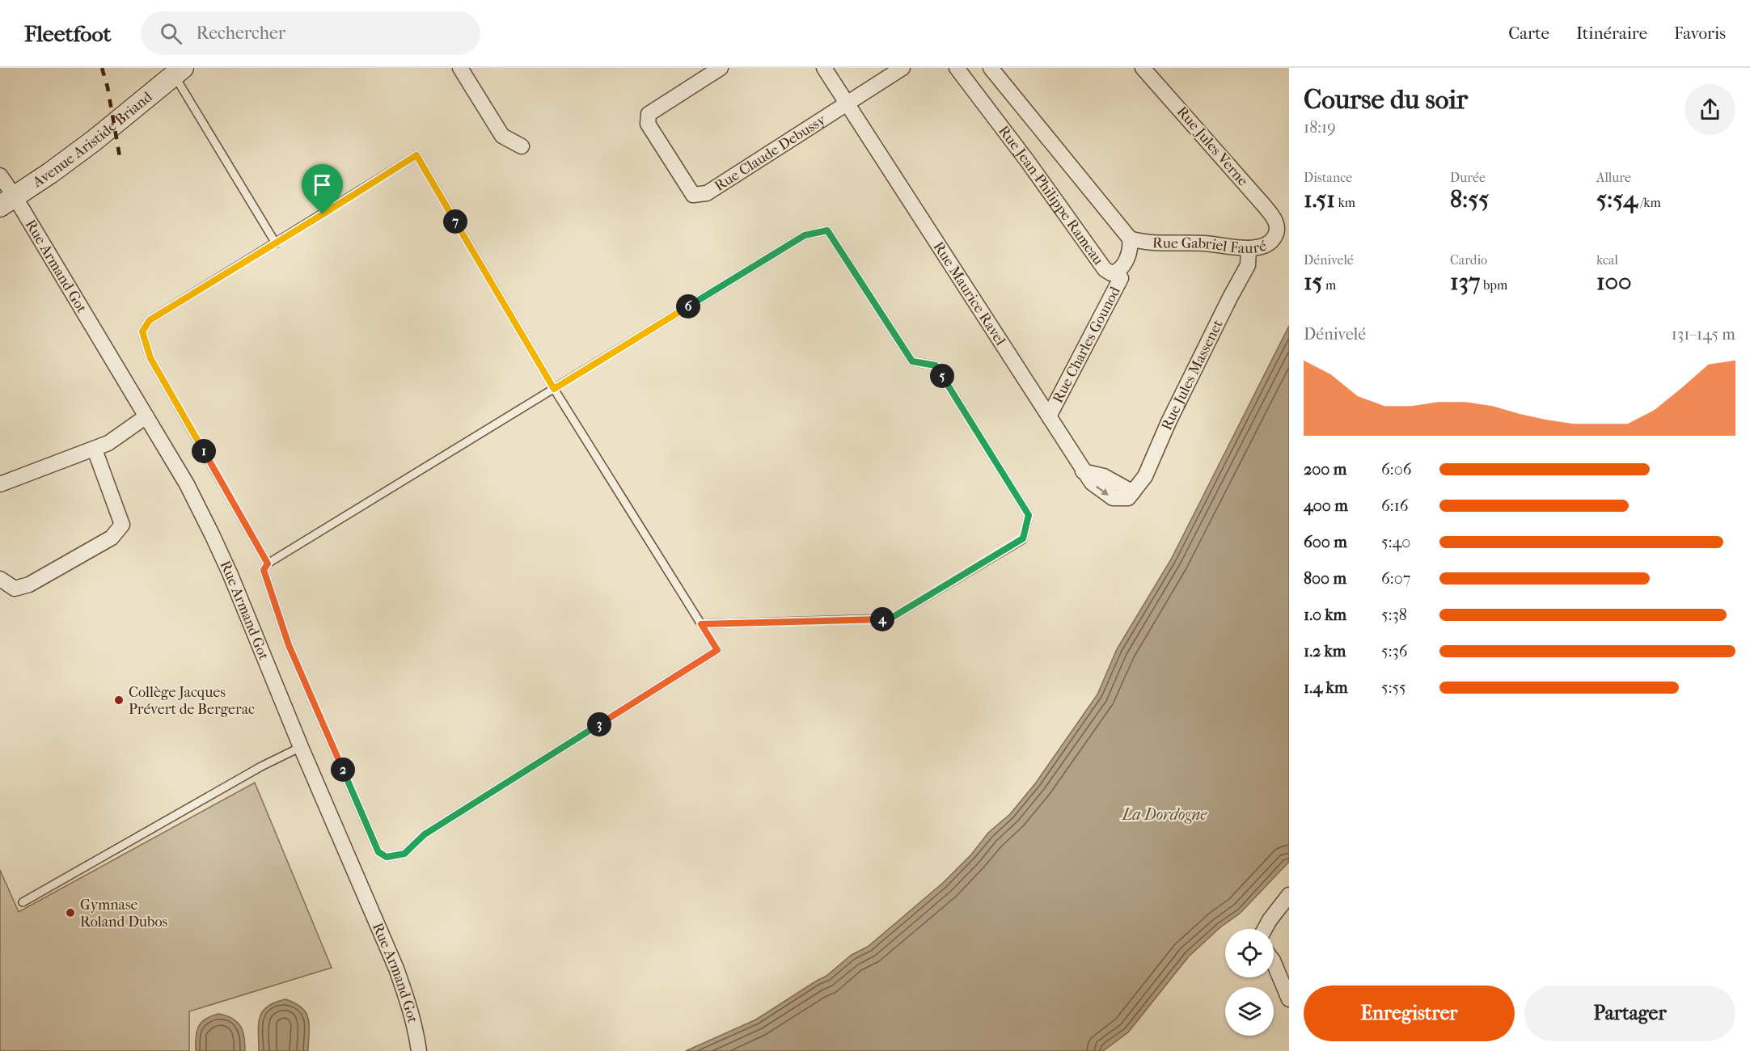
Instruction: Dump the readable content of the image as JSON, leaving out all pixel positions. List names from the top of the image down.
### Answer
{
  "streets": {
    "main road": ["Avenue Aristide Briand"],
    "street": [
      "Rue Jules Verne",
      "Rue Claude Debussy",
      "Rue Jean-Philippe Rameau",
      "Rue Gabriel Fauré",
      "Rue Armand Got",
      "Rue Maurice Ravel",
      "Rue Charles Gounod",
      "Rue Jules Massenet"
    ]
  },
  "crossings": [
    ["Avenue Aristide Briand", "Rue Armand Got"],
    ["Rue Jules Verne", "Rue Gabriel Fauré"],
    ["Rue Claude Debussy", "Rue Maurice Ravel"],
    ["Rue Jean-Philippe Rameau", "Rue Gabriel Fauré"],
    ["Rue Jean-Philippe Rameau", "Rue Charles Gounod"],
    ["Rue Gabriel Fauré", "Rue Jules Massenet"],
    ["Rue Maurice Ravel", "Rue Charles Gounod"],
    ["Rue Maurice Ravel", "Rue Jules Massenet"]
  ],
  "water": ["La Dordogne"],
  "places": ["Collège Jacques Prévert de Bergerac", "Gymnase Roland Dubos"],
  "page": {
    "header": "Fleetfoot",
    "search": "Rechercher",
    "nav": ["Carte", "Itinéraire", "Favoris"],
    "heading": ["Course du soir", "18:19"],
    "stats": [
      ["Distance", "1.51 km"],
      ["Durée", "8:55"],
      ["Allure", "5:54 /km"],
      ["Dénivelé", "15 m"],
      ["Cardio", "137 bpm"],
      ["kcal", "100"]
    ],
    "pins": [
      "7",
      "6",
      "5",
      "1",
      "4",
      "3",
      "2"
    ],
    "chart": ["Dénivelé", "131–145 m"],
    "list": [
      {
        "name": "200 m",
        "note": "6:06"
      },
      {
        "name": "400 m",
        "note": "6:16"
      },
      {
        "name": "600 m",
        "note": "5:40"
      },
      {
        "name": "800 m",
        "note": "6:07"
      },
      {
        "name": "1.0 km",
        "note": "5:38"
      },
      {
        "name": "1.2 km",
        "note": "5:36"
      },
      {
        "name": "1.4 km",
        "note": "5:55"
      }
    ],
    "buttons": ["Enregistrer", "Partager"]
  }
}
